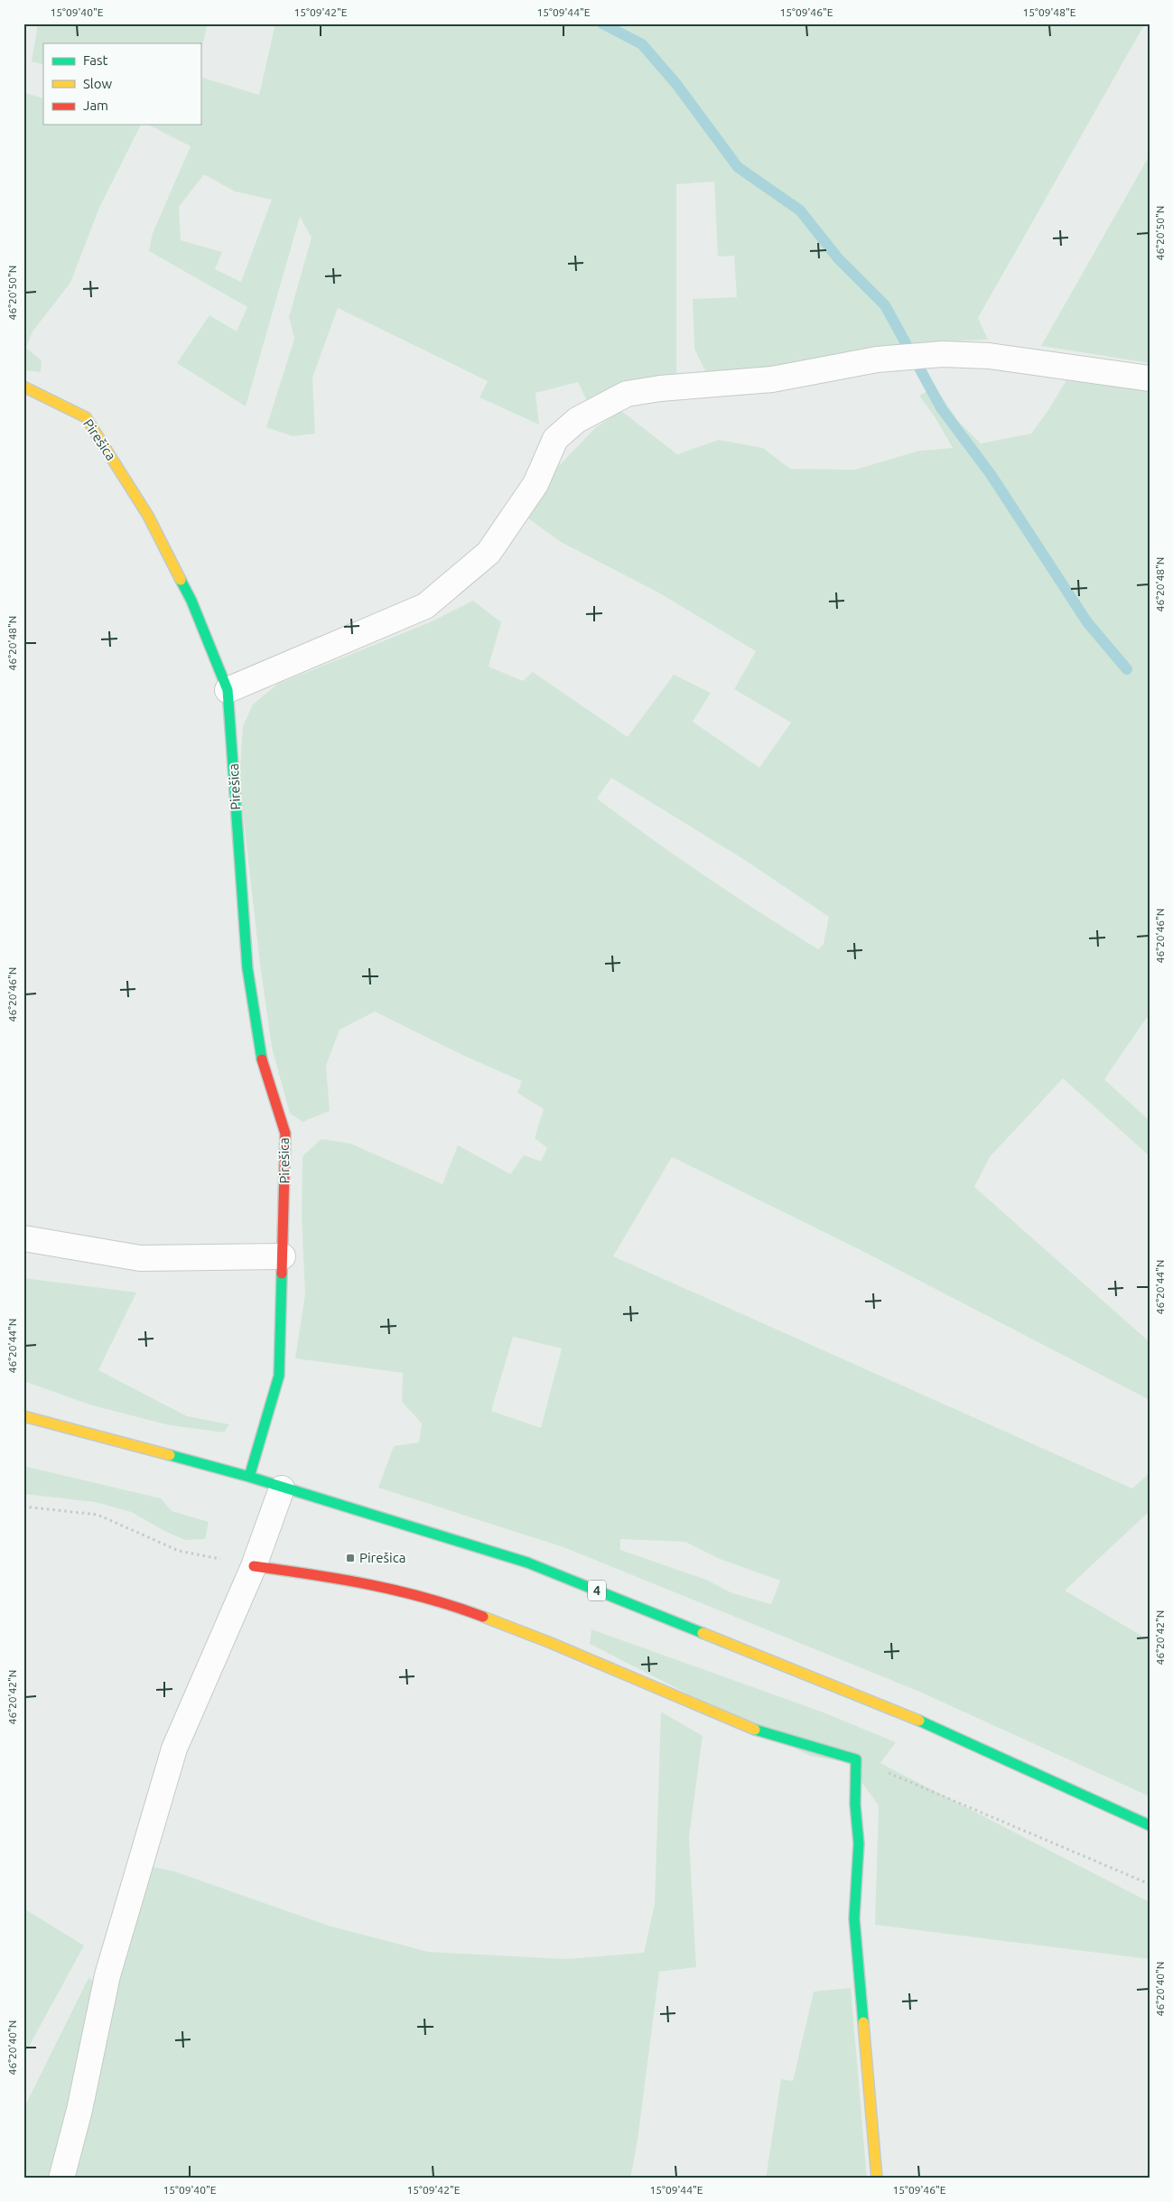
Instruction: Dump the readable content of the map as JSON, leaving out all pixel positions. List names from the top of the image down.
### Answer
{
  "streets": {
    "street": ["Pirešica", "4"]
  },
  "crossings": [
    ["Pirešica", "4"]
  ],
  "places": {
    "transit": ["Pirešica"]
  },
  "legend": ["Fast", "Slow", "Jam"],
  "coordinates": [
    "15°09'40\"E",
    "15°09'42\"E",
    "15°09'44\"E",
    "15°09'46\"E",
    "15°09'48\"E",
    "46°20'50\"N",
    "46°20'48\"N",
    "46°20'46\"N",
    "46°20'44\"N",
    "46°20'42\"N",
    "46°20'40\"N"
  ]
}
